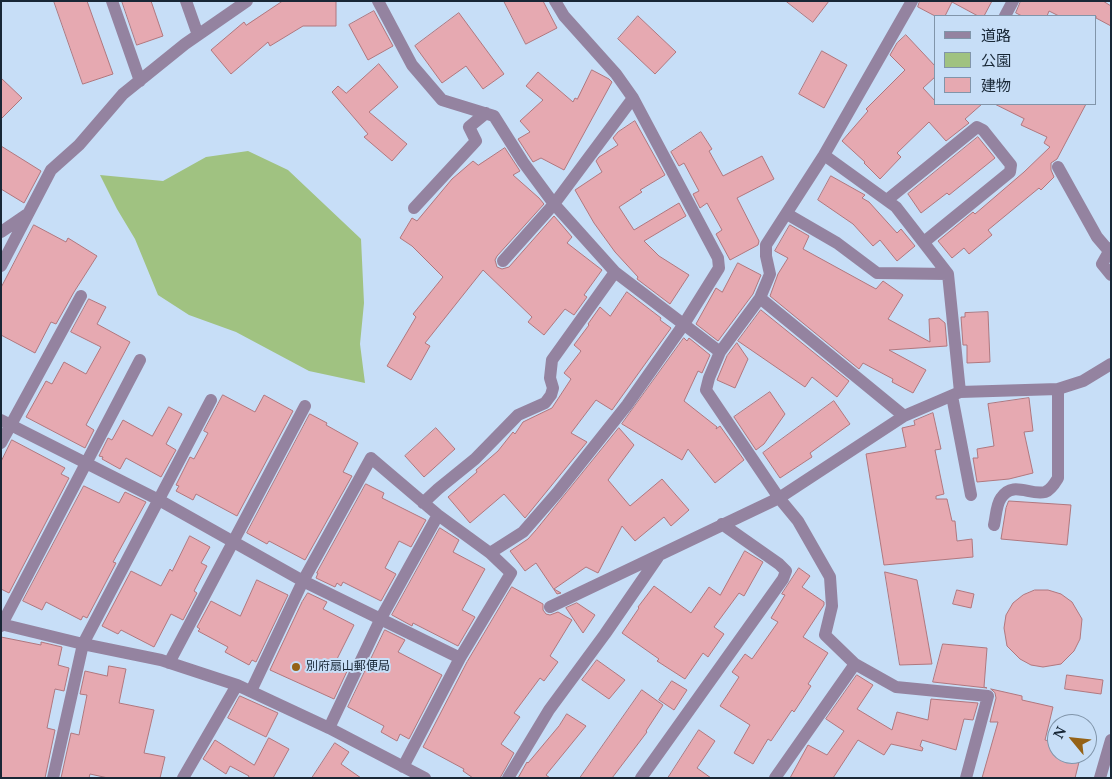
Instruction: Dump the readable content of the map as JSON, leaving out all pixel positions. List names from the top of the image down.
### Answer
{
  "places": ["別府扇山郵便局"],
  "legend": ["道路", "公園", "建物"],
  "north": "top left"
}
